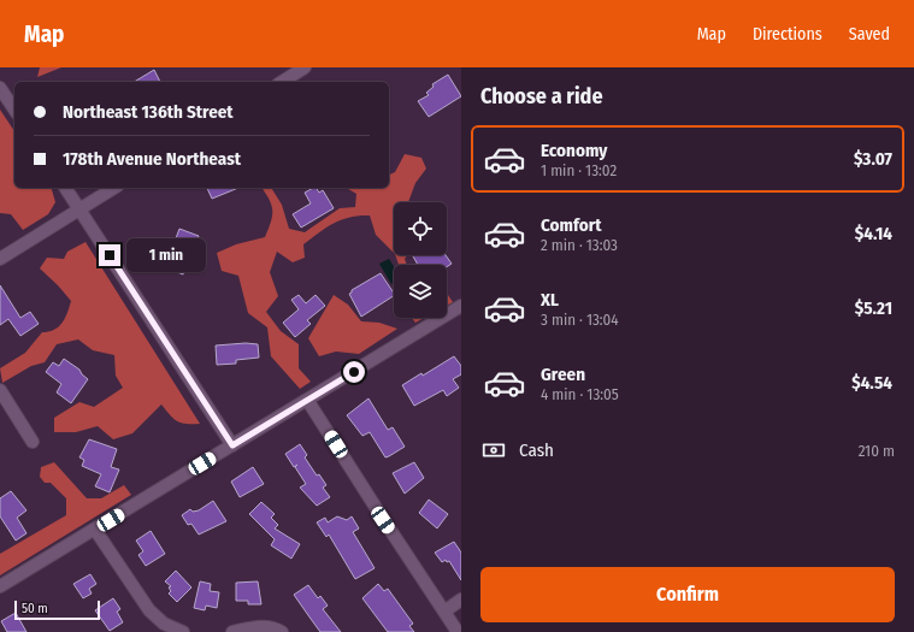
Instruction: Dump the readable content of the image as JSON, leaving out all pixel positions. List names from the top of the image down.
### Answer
{
  "scale_bar": "50 m",
  "page": {
    "header": "Map",
    "nav": ["Map", "Directions", "Saved"],
    "heading": "Choose a ride",
    "banner": ["Northeast 136th Street", "178th Avenue Northeast"],
    "list": [
      {
        "name": "Economy",
        "note": "1 min · 13:02",
        "value": "$3.07"
      },
      {
        "name": "Comfort",
        "note": "2 min · 13:03",
        "value": "$4.14"
      },
      {
        "name": "XL",
        "note": "3 min · 13:04",
        "value": "$5.21"
      },
      {
        "name": "Green",
        "note": "4 min · 13:05",
        "value": "$4.54"
      }
    ],
    "bubble": "1 min",
    "pay": ["Cash", "210 m"],
    "buttons": "Confirm",
    "scale": "50 m"
  }
}
